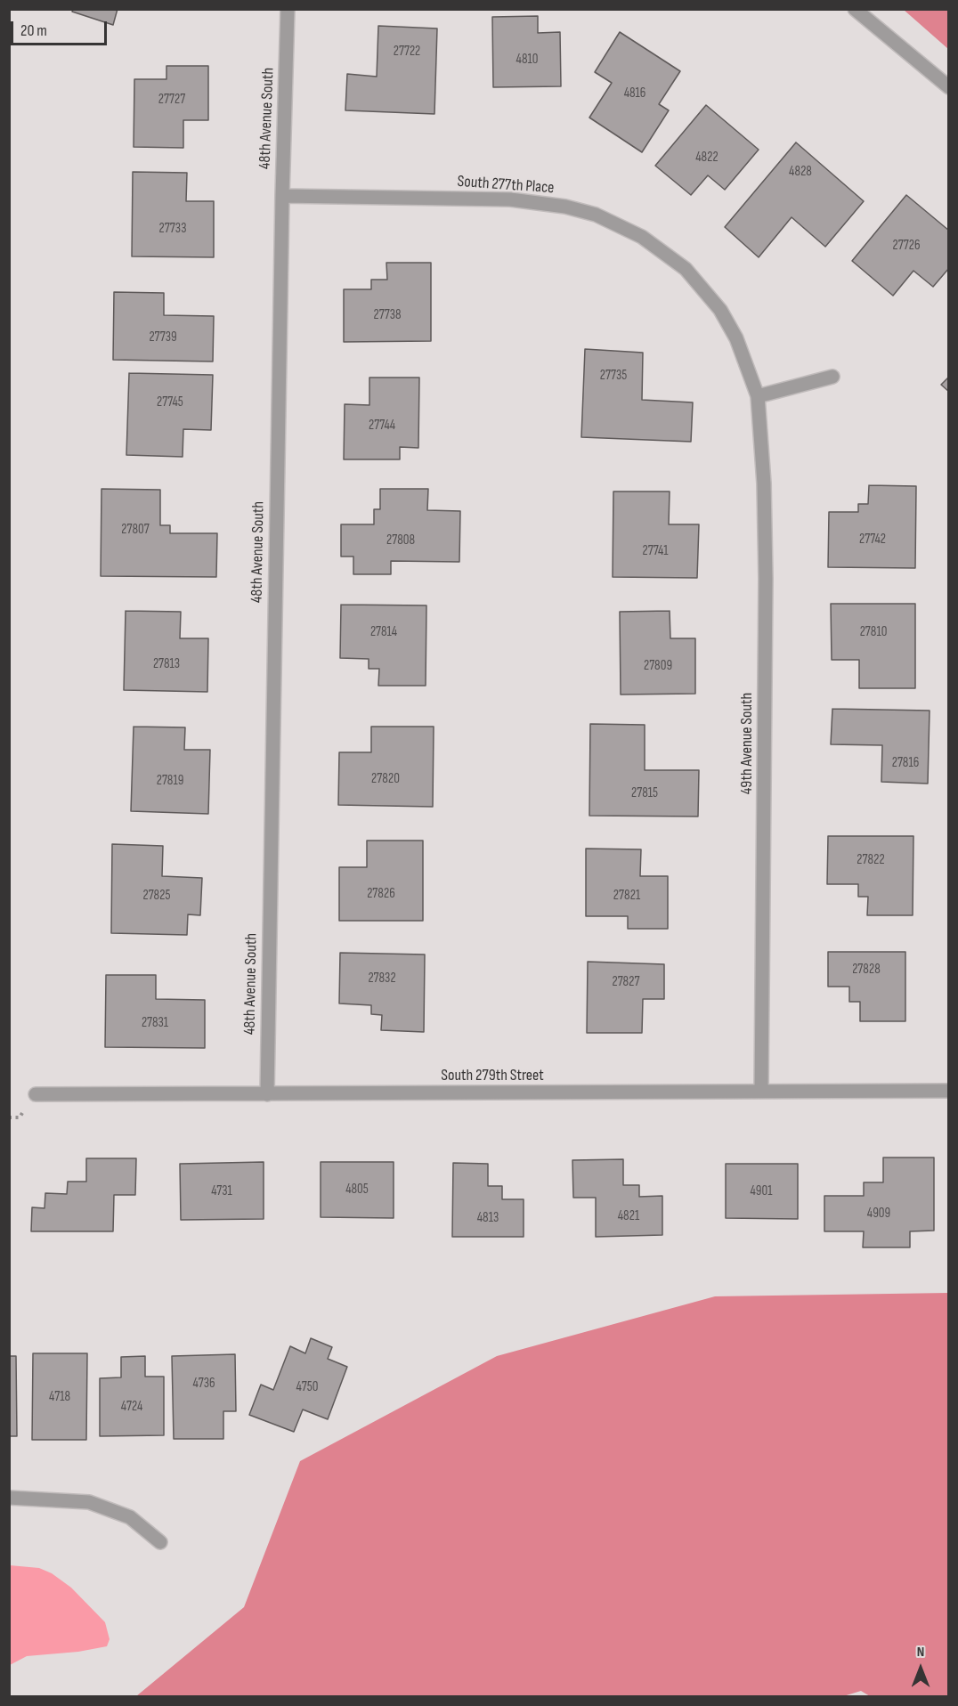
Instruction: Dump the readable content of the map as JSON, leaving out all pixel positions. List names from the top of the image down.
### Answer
{
  "streets": {
    "street": [
      "48th Avenue South",
      "South 277th Place",
      "49th Avenue South",
      "South 279th Street"
    ]
  },
  "crossings": [
    ["48th Avenue South", "South 277th Place"],
    ["48th Avenue South", "South 279th Street"],
    ["South 277th Place", "49th Avenue South"],
    ["49th Avenue South", "South 279th Street"]
  ],
  "house_numbers": [
    "27722",
    "4810",
    "4816",
    "27727",
    "4822",
    "4828",
    "27733",
    "27726",
    "27738",
    "27739",
    "27735",
    "27745",
    "27744",
    "27807",
    "27742",
    "27808",
    "27741",
    "27814",
    "27810",
    "27813",
    "27809",
    "27816",
    "27820",
    "27819",
    "27815",
    "27822",
    "27826",
    "27825",
    "27821",
    "27828",
    "27832",
    "27827",
    "27831",
    "4805",
    "4731",
    "4901",
    "4909",
    "4821",
    "4813",
    "4736",
    "4750",
    "4718",
    "4724"
  ],
  "scale_bar": "20 m",
  "north": "top"
}
